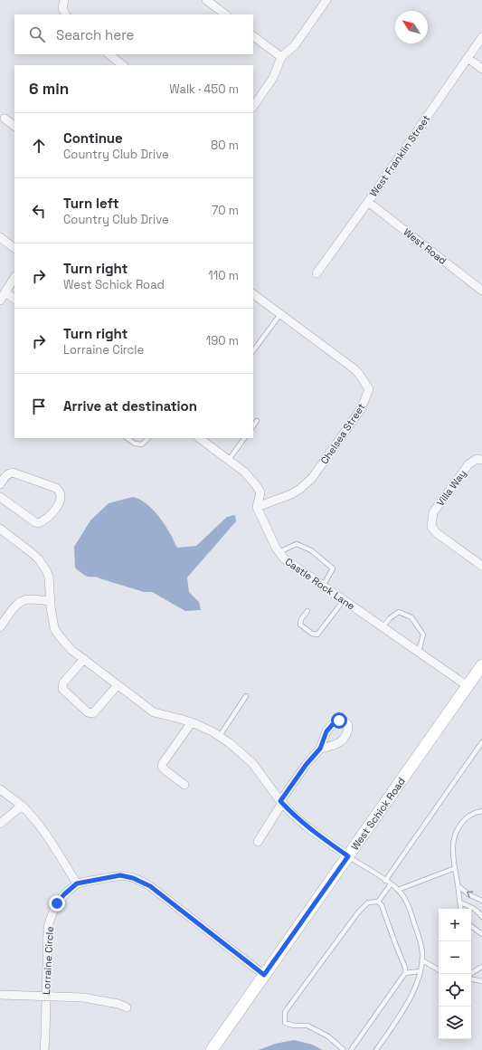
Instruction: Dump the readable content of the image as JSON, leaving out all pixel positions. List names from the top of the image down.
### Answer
{
  "streets": {
    "street": [
      "West Franklin Street",
      "West Road",
      "Chelsea Street",
      "Villa Way",
      "Castle Rock Lane",
      "West Schick Road",
      "Lorraine Circle"
    ]
  },
  "crossings": [
    ["West Franklin Street", "West Road"],
    ["Chelsea Street", "Castle Rock Lane"],
    ["Castle Rock Lane", "West Schick Road"]
  ],
  "north": "top left",
  "page": {
    "search": "Search here",
    "heading": ["6 min", "Walk · 450 m"],
    "list": [
      ["Continue", "Country Club Drive", "80 m"],
      ["Turn left", "Country Club Drive", "70 m"],
      ["Turn right", "West Schick Road", "110 m"],
      ["Turn right", "Lorraine Circle", "190 m"],
      "Arrive at destination"
    ],
    "map_buttons": ["+", "−"]
  }
}
